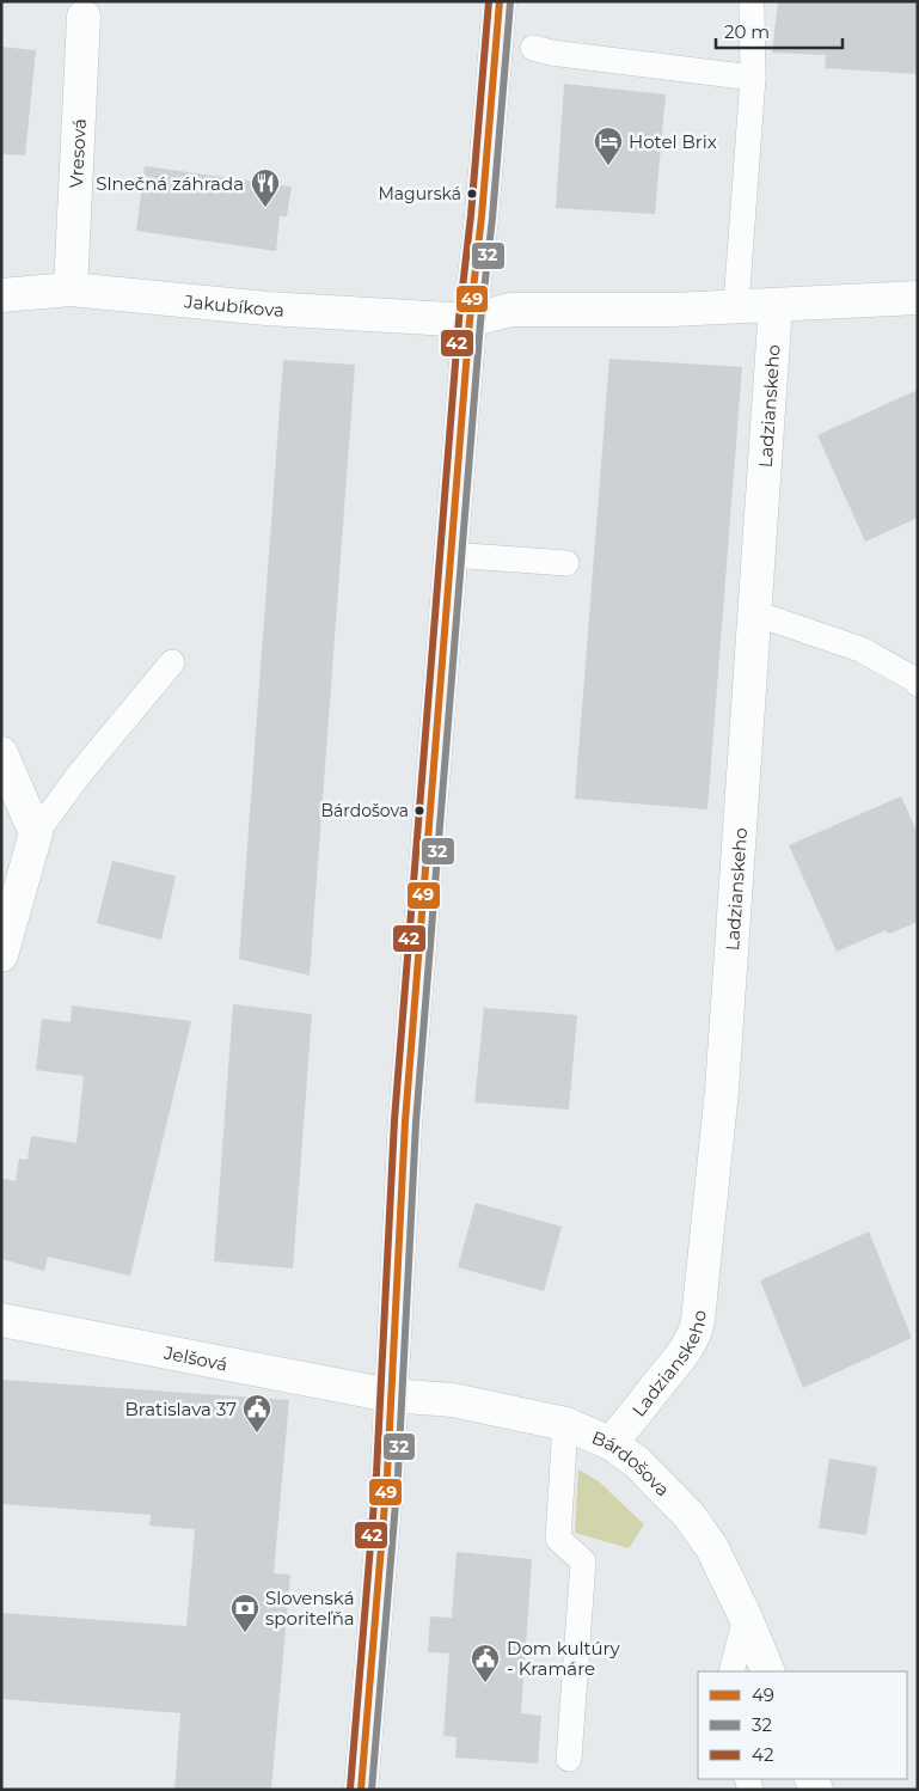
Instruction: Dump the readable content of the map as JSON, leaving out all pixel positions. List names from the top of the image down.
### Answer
{
  "streets": {
    "street": [
      "Vresová",
      "Jakubíkova",
      "Ladzianskeho",
      "Jelšová",
      "Bárdošova"
    ]
  },
  "crossings": [
    ["Vresová", "Jakubíkova"],
    ["Ladzianskeho", "Bárdošova"],
    ["Jelšová", "Bárdošova"]
  ],
  "places": {
    "hotel": ["Hotel Brix"],
    "other": ["Magurská", "Bárdošova"],
    "restaurant": ["Slnečná záhrada"],
    "public building": ["Bratislava 37", "Dom kultúry - Kramáre"],
    "bank": ["Slovenská sporiteľňa"]
  },
  "lines": ["transit line 49", "transit line 42", "transit line 32"],
  "legend": ["49", "32", "42"],
  "scale_bar": "20 m"
}
